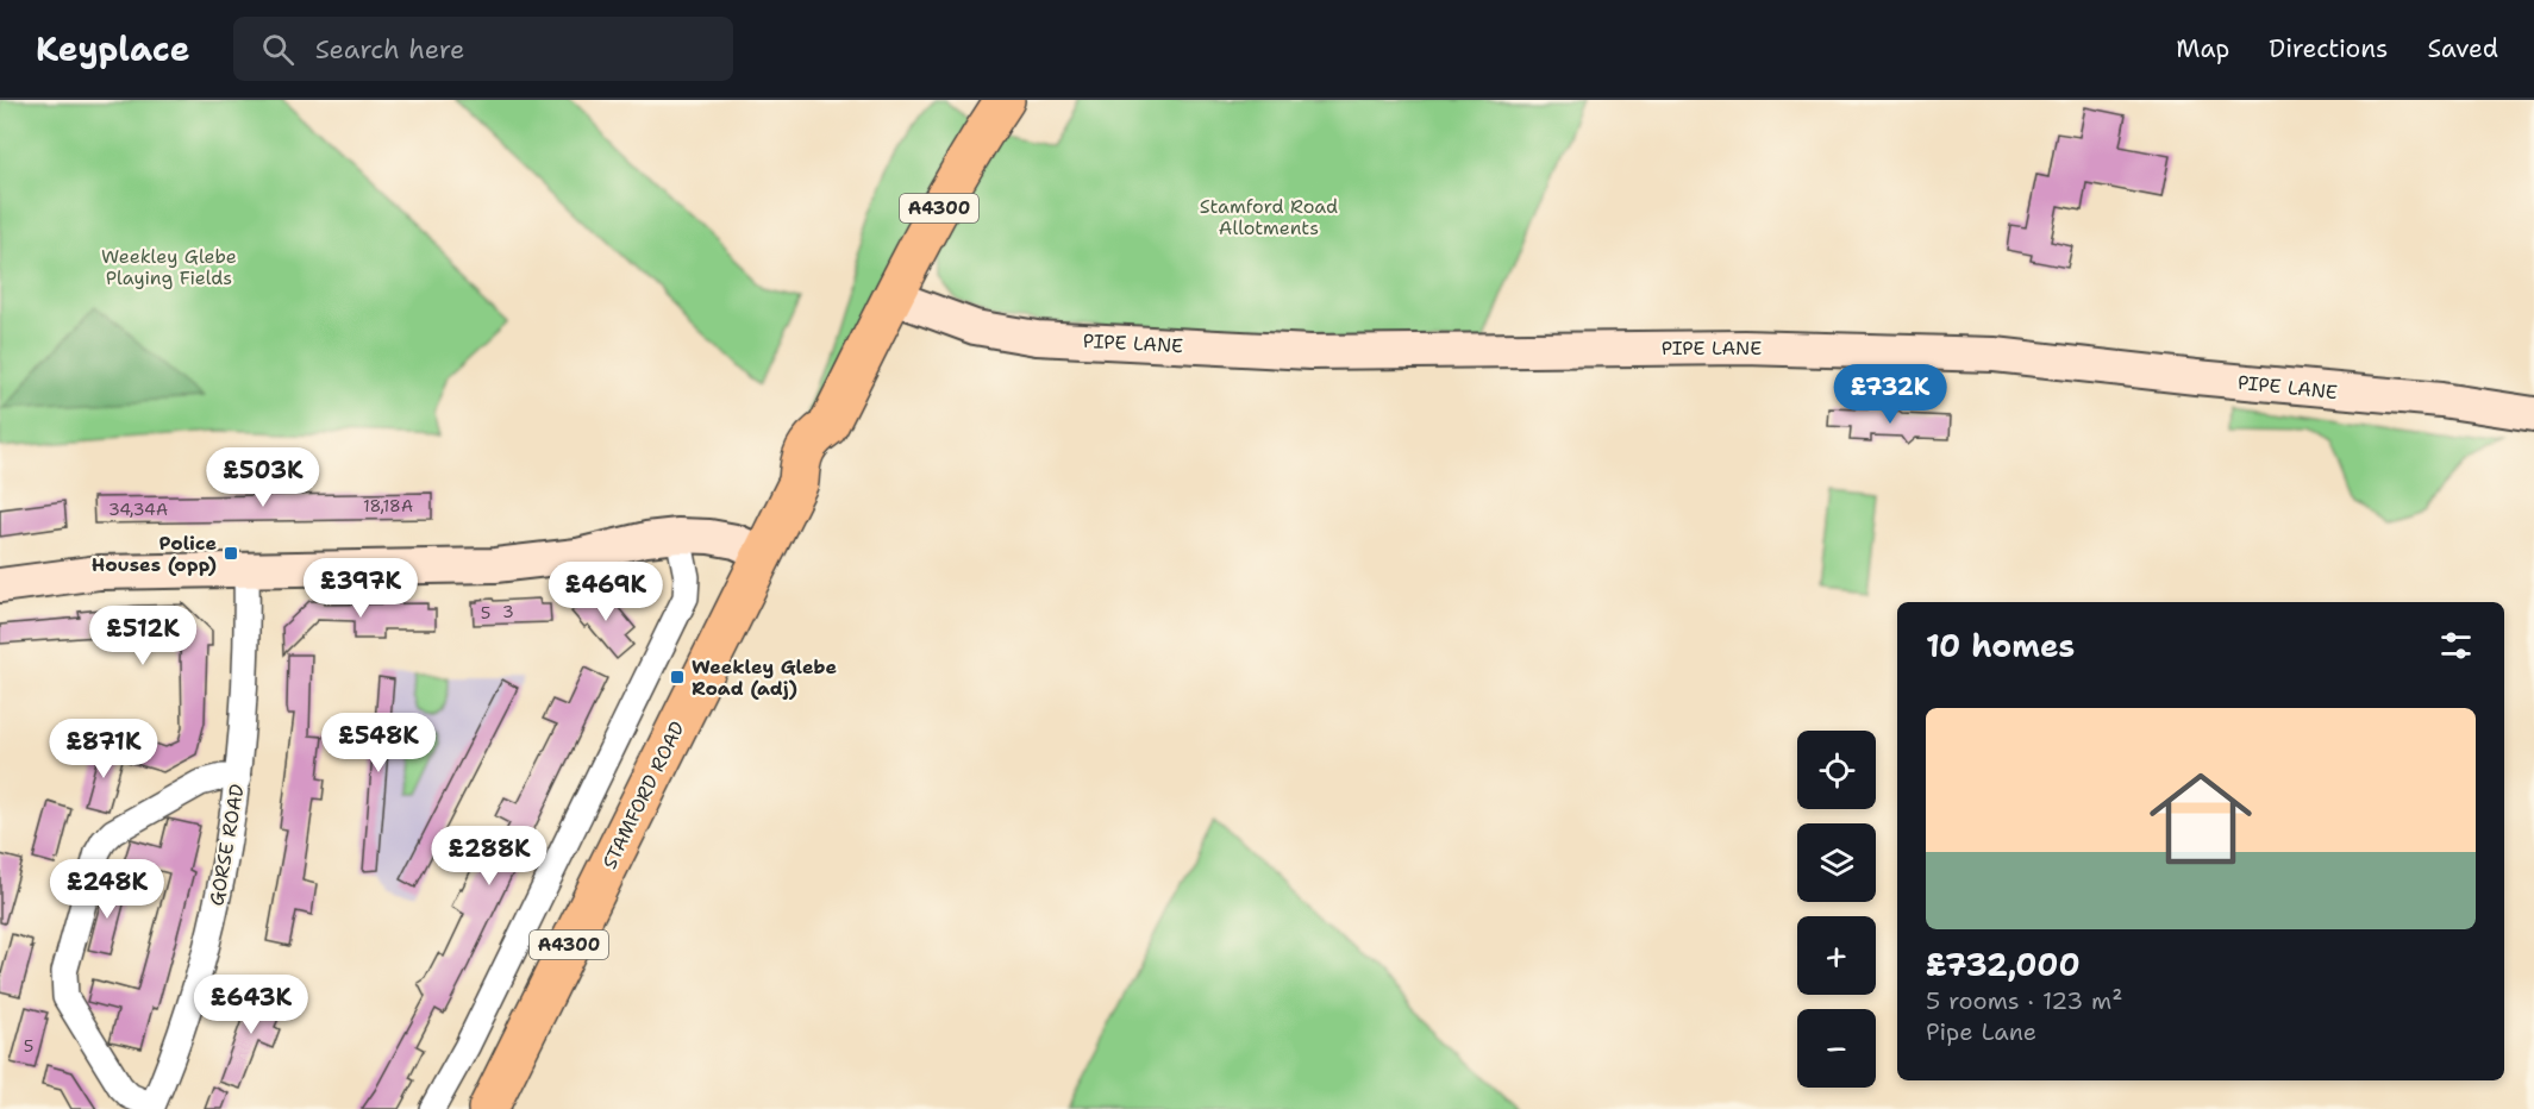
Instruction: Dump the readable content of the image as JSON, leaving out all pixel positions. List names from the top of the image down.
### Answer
{
  "streets": {
    "main road": ["A4300", "STAMFORD ROAD"],
    "street": ["PIPE LANE", "GORSE ROAD"]
  },
  "crossings": [
    ["PIPE LANE", "STAMFORD ROAD"]
  ],
  "parks": ["Stamford Road Allotments", "Weekley Glebe Playing Fields"],
  "places": {
    "transit": ["Police Houses (opp)", "Weekley Glebe Road (adj)"]
  },
  "house_numbers": [
    "18,18A",
    "34,34A",
    "3",
    "5",
    "5"
  ],
  "page": {
    "header": "Keyplace",
    "search": "Search here",
    "nav": ["Map", "Directions", "Saved"],
    "price": [
      "£732K",
      "£503K",
      "£397K",
      "£469K",
      "£512K",
      "£548K",
      "£871K",
      "£288K",
      "£248K",
      "£643K"
    ],
    "heading": "10 homes",
    "list": [
      {
        "name": "£732,000",
        "note": "5 rooms · 123 m² · Pipe Lane"
      }
    ],
    "map_buttons": ["+", "−"]
  }
}
